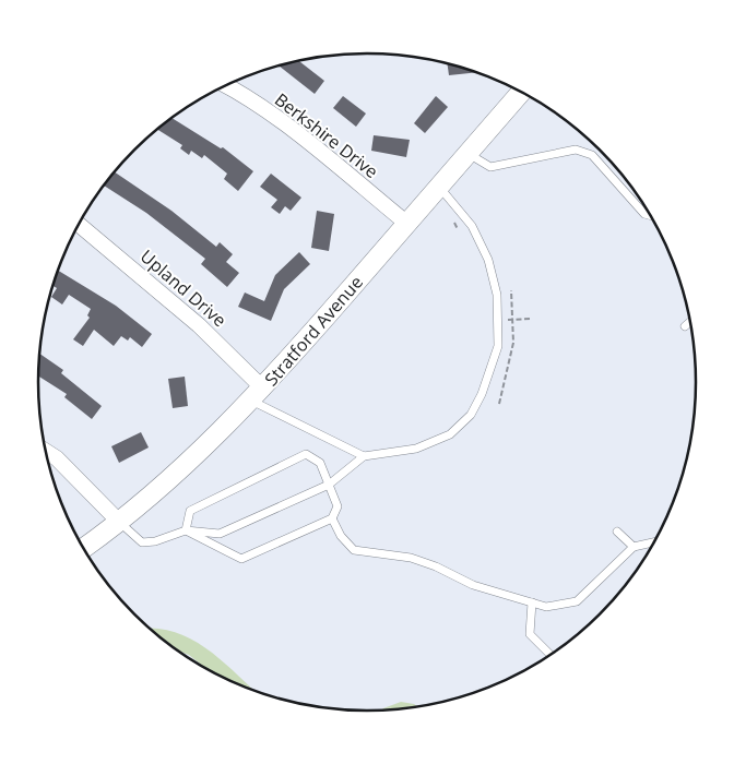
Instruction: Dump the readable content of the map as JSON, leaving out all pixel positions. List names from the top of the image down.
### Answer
{
  "streets": {
    "street": ["Berkshire Drive", "Upland Drive", "Stratford Avenue"]
  },
  "crossings": [
    ["Berkshire Drive", "Stratford Avenue"],
    ["Upland Drive", "Stratford Avenue"]
  ]
}
